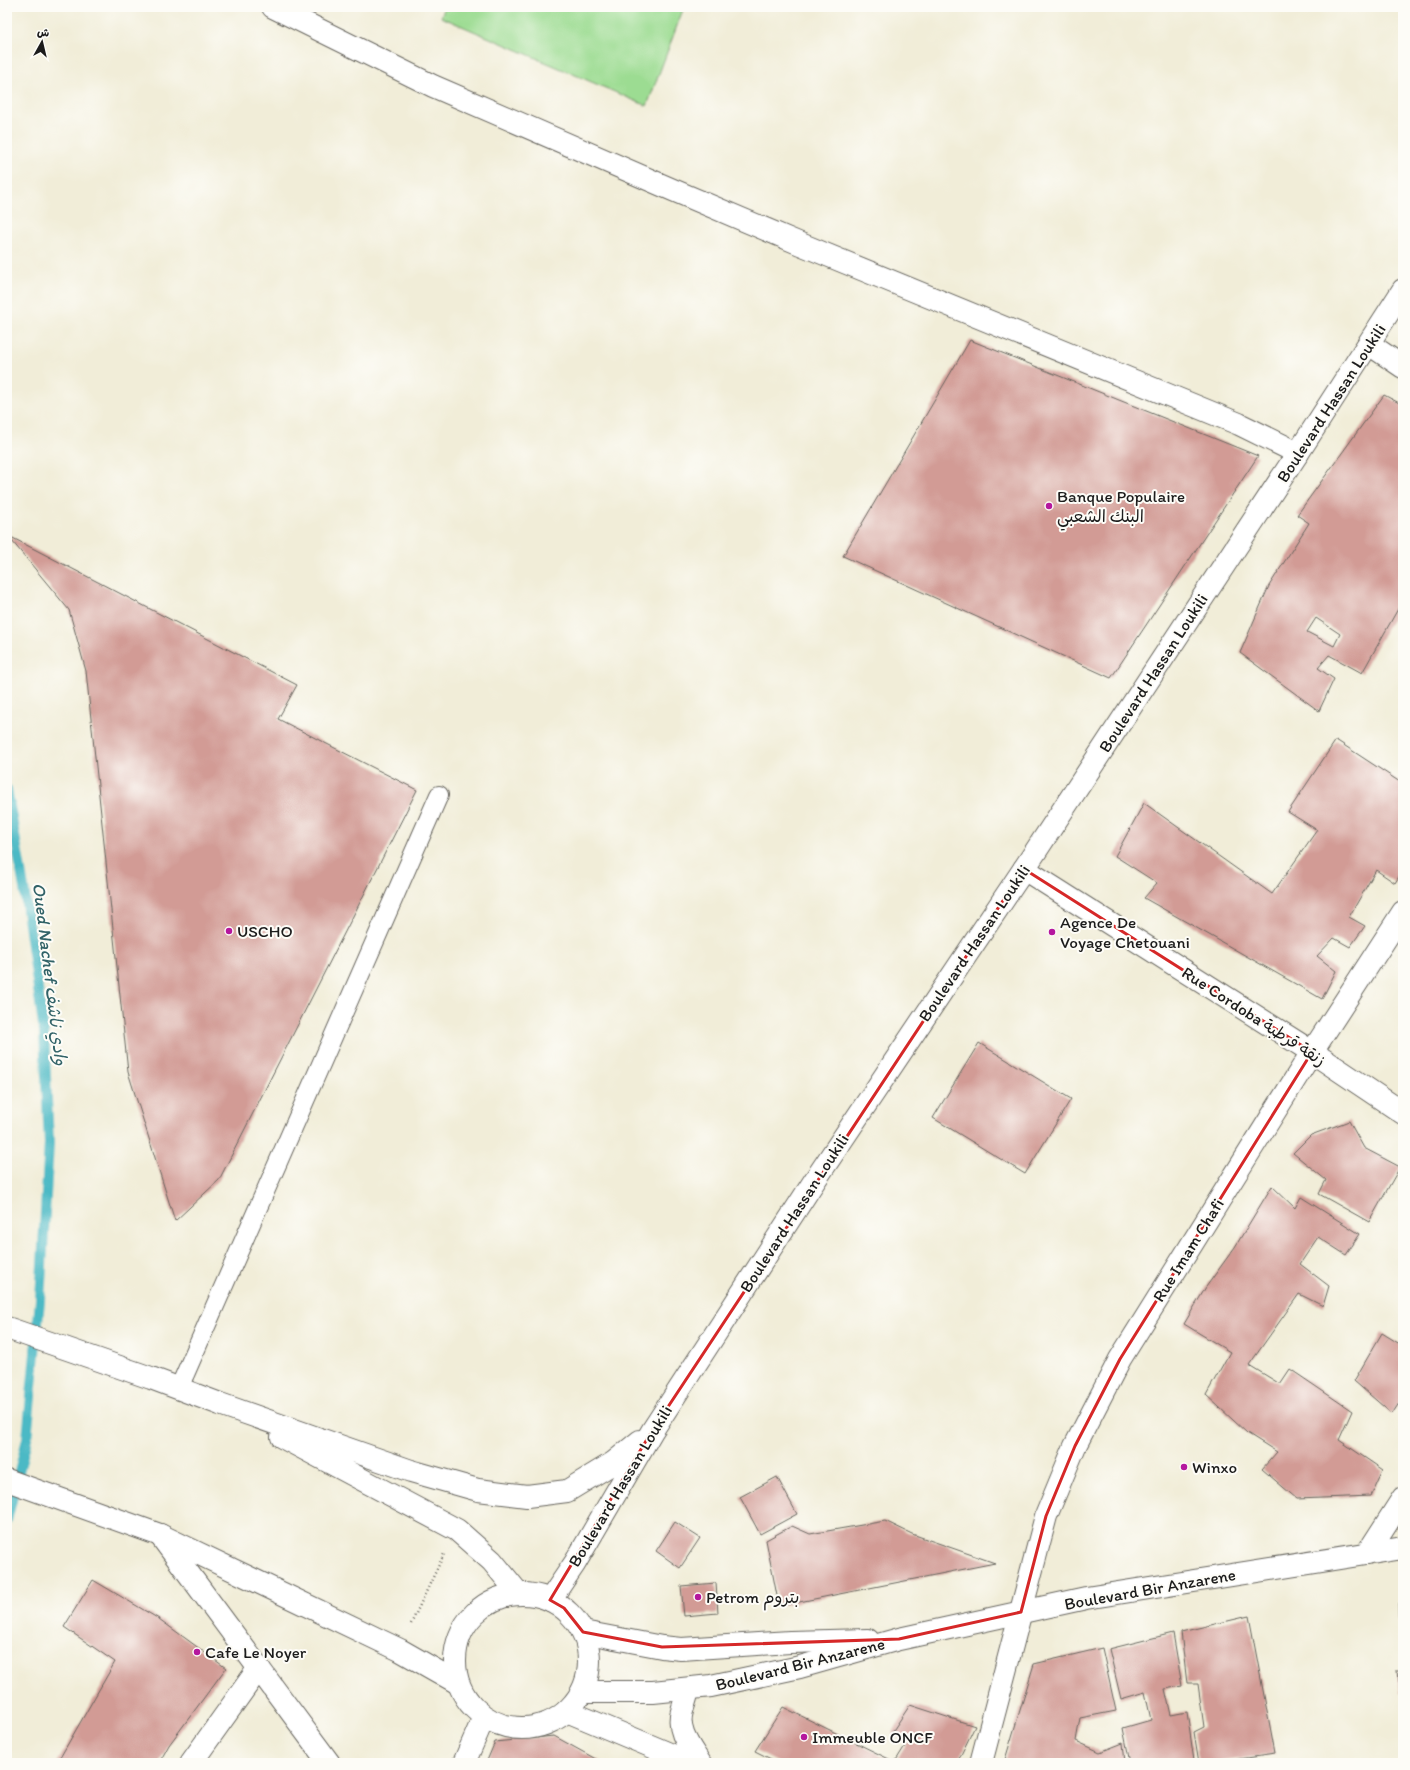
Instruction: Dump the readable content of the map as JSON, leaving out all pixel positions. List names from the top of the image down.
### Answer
{
  "streets": {
    "main road": [
      "Boulevard Hassan Loukili",
      "Rue Cordoba زنقة قرطبة",
      "Rue Imam Chafi",
      "Boulevard Bir Anzarene"
    ]
  },
  "crossings": [
    ["Boulevard Hassan Loukili", "Rue Cordoba زنقة قرطبة"],
    ["Boulevard Hassan Loukili", "Boulevard Bir Anzarene"],
    ["Rue Cordoba زنقة قرطبة", "Rue Imam Chafi"],
    ["Rue Imam Chafi", "Boulevard Bir Anzarene"]
  ],
  "water": ["Oued Nachef وادي ناشف"],
  "places": [
    "Banque Populaire البنك الشعبي",
    "USCHO",
    "Agence De Voyage Chetouani",
    "Winxo",
    "Petrom بتروم",
    "Cafe Le Noyer",
    "Immeuble ONCF"
  ],
  "north": "top"
}
